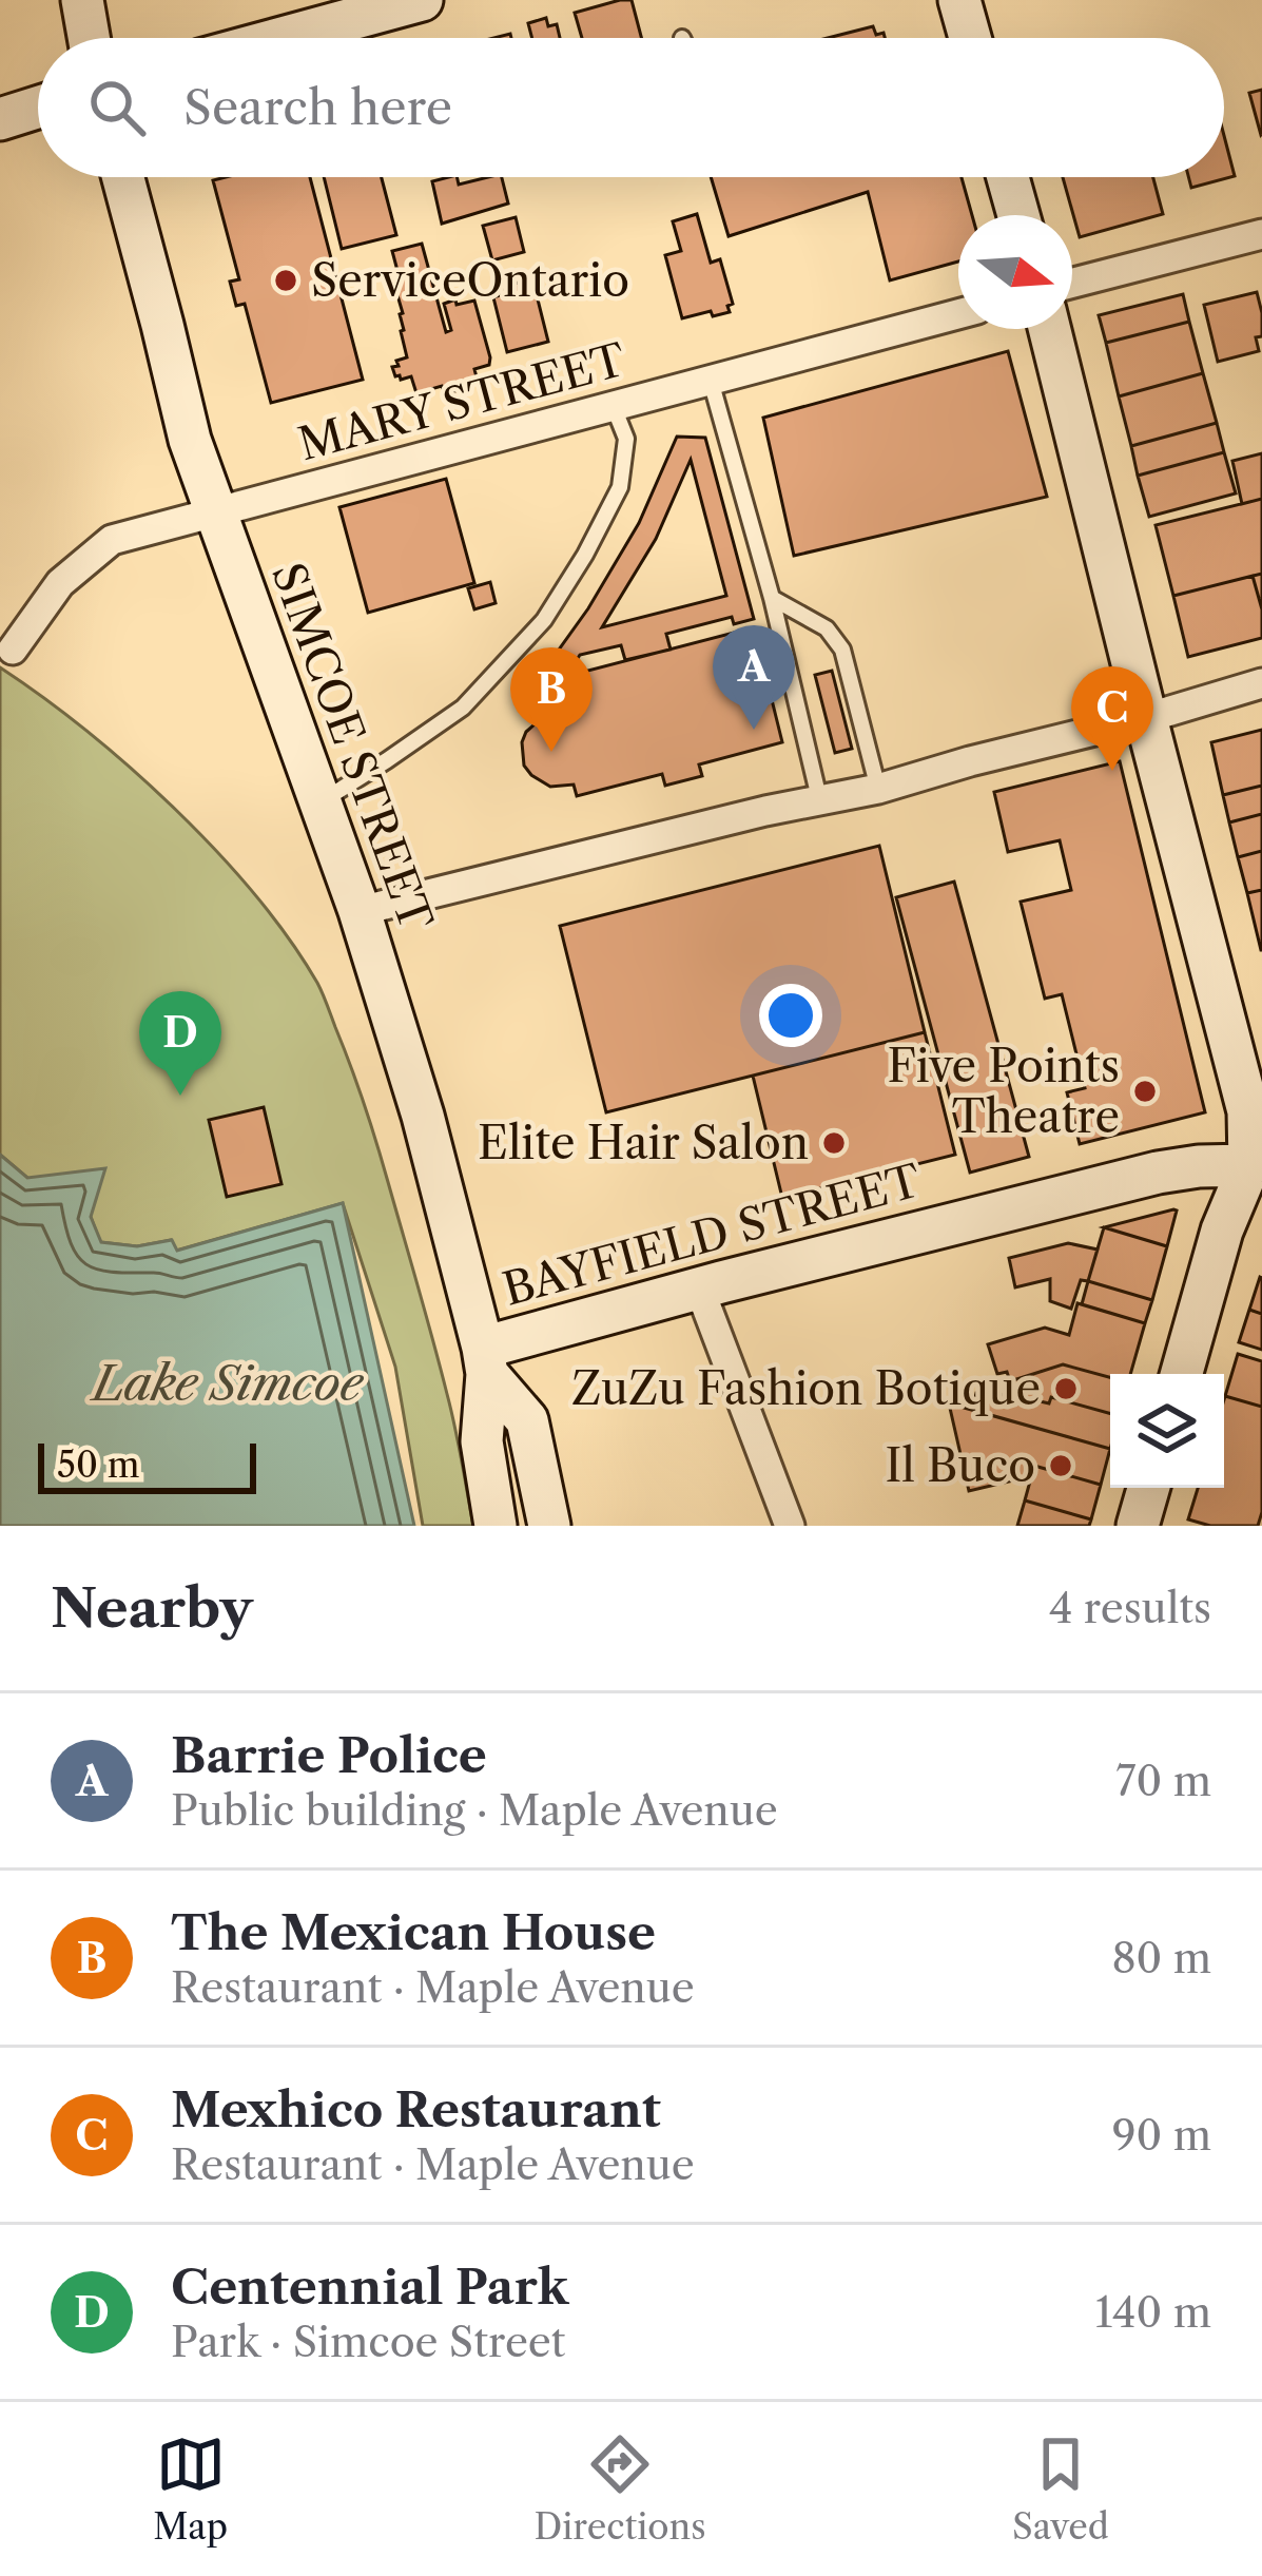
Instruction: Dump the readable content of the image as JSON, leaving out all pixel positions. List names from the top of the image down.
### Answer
{
  "streets": {
    "main road": ["SIMCOE STREET", "BAYFIELD STREET"],
    "street": ["MARY STREET"]
  },
  "crossings": [
    ["MARY STREET", "SIMCOE STREET"],
    ["SIMCOE STREET", "BAYFIELD STREET"]
  ],
  "water": ["Lake Simcoe"],
  "places": [
    "ServiceOntario",
    "Five Points Theatre",
    "Elite Hair Salon",
    "ZuZu Fashion Botique",
    "Il Buco"
  ],
  "scale_bar": "50 m",
  "north": "right",
  "page": {
    "search": "Search here",
    "pins": [
      "A",
      "B",
      "C",
      "D"
    ],
    "scale": "50 m",
    "heading": ["Nearby", "4 results"],
    "list": [
      {
        "mark": "A",
        "name": "Barrie Police",
        "note": "Public building · Maple Avenue",
        "value": "70 m"
      },
      {
        "mark": "B",
        "name": "The Mexican House",
        "note": "Restaurant · Maple Avenue",
        "value": "80 m"
      },
      {
        "mark": "C",
        "name": "Mexhico Restaurant",
        "note": "Restaurant · Maple Avenue",
        "value": "90 m"
      },
      {
        "mark": "D",
        "name": "Centennial Park",
        "note": "Park · Simcoe Street",
        "value": "140 m"
      }
    ],
    "nav": ["Map", "Directions", "Saved"]
  }
}
